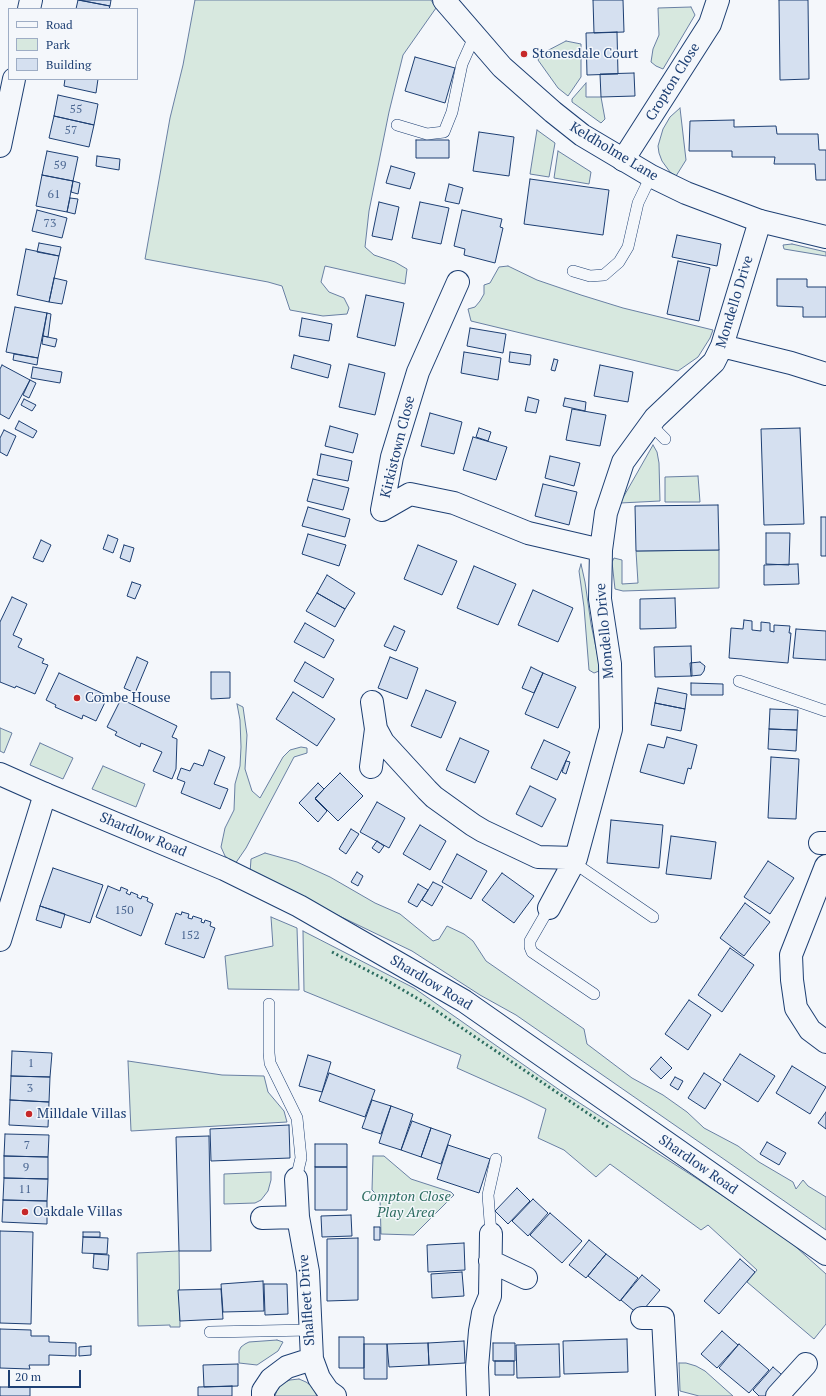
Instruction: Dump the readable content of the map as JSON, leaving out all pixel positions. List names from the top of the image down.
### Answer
{
  "streets": {
    "street": [
      "Cropton Close",
      "Keldholme Lane",
      "Mondello Drive",
      "Kirkistown Close",
      "Shardlow Road",
      "Shalfleet Drive"
    ]
  },
  "crossings": [
    ["Cropton Close", "Keldholme Lane"],
    ["Keldholme Lane", "Mondello Drive"],
    ["Mondello Drive", "Kirkistown Close"]
  ],
  "parks": ["Compton Close Play Area"],
  "places": [
    "Stonesdale Court",
    "Combe House",
    "Milldale Villas",
    "Oakdale Villas"
  ],
  "house_numbers": [
    "55",
    "57",
    "59",
    "61",
    "73",
    "150",
    "152",
    "1",
    "3",
    "7",
    "9",
    "11"
  ],
  "legend": ["Road", "Park", "Building"],
  "scale_bar": "20 m"
}
